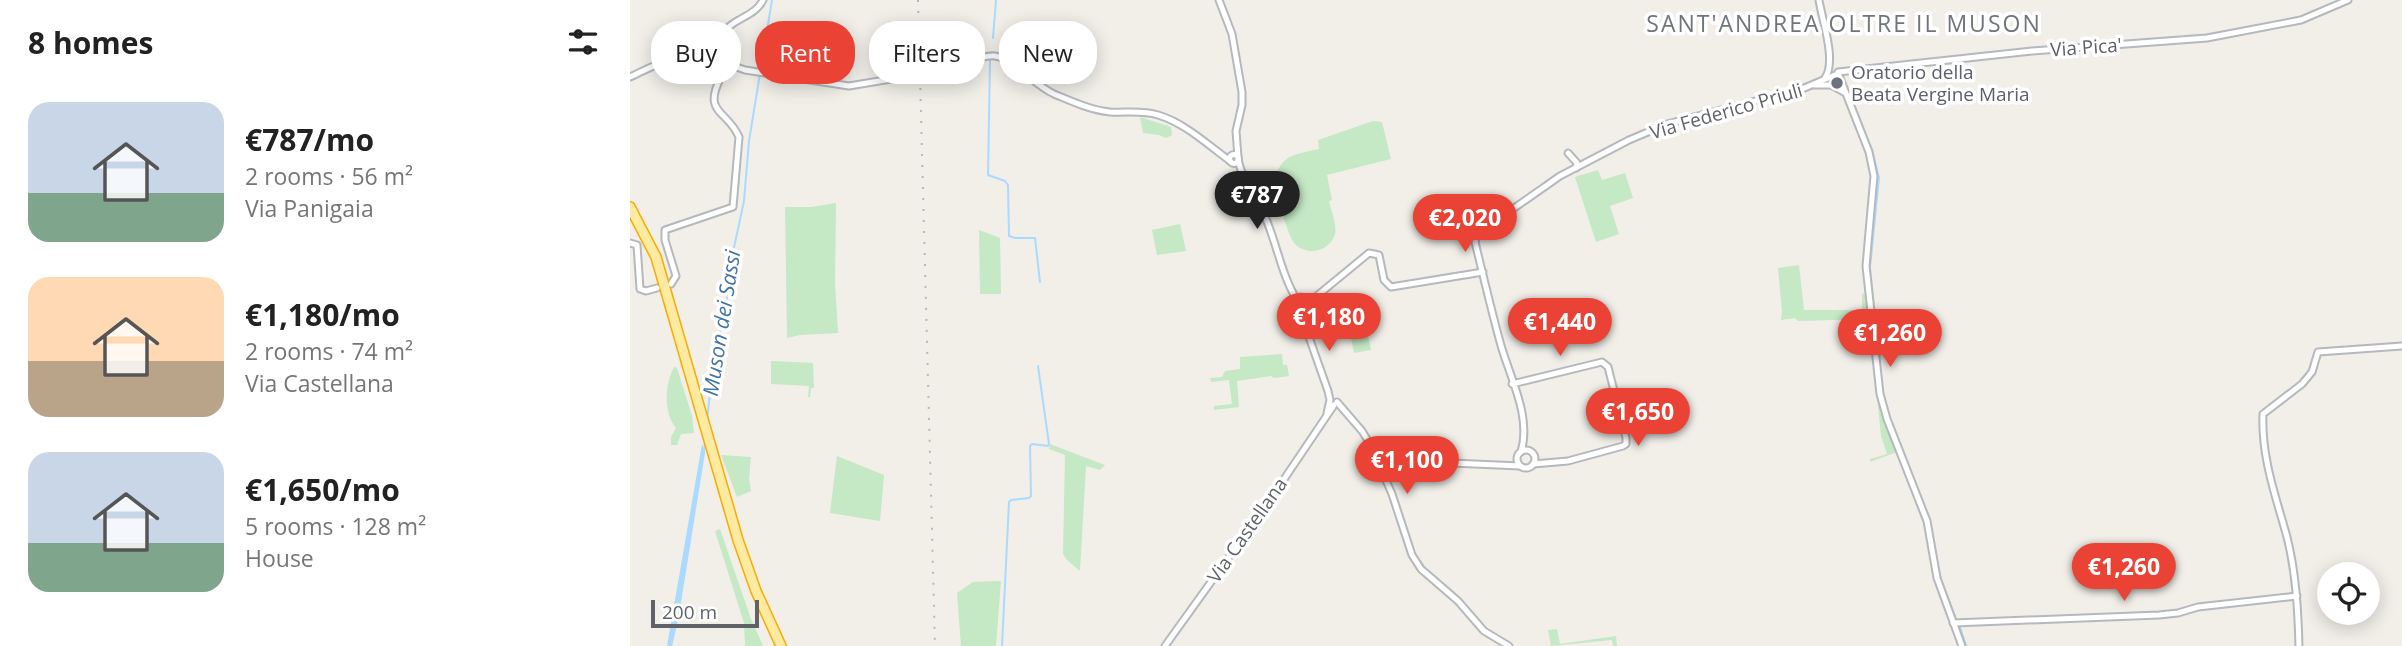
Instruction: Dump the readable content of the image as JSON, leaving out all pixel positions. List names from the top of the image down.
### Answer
{
  "streets": {
    "street": ["Via Pica'", "Via Federico Priuli", "Via Castellana"]
  },
  "crossings": [
    ["Via Pica'", "Via Federico Priuli"]
  ],
  "districts": ["SANT'ANDREA OLTRE IL MUSON"],
  "water": ["Muson dei Sassi"],
  "places": ["Oratorio della Beata Vergine Maria"],
  "scale_bar": "200 m",
  "page": {
    "heading": "8 homes",
    "chip": [
      "Buy",
      "Rent",
      "Filters",
      "New"
    ],
    "list": [
      {
        "name": "€787/mo",
        "note": "2 rooms · 56 m² · Via Panigaia"
      },
      {
        "name": "€1,180/mo",
        "note": "2 rooms · 74 m² · Via Castellana"
      },
      {
        "name": "€1,650/mo",
        "note": "5 rooms · 128 m² · House"
      }
    ],
    "price": [
      "€787",
      "€2,020",
      "€1,180",
      "€1,440",
      "€1,260",
      "€1,650",
      "€1,100",
      "€1,260"
    ],
    "scale": "200 m"
  }
}
